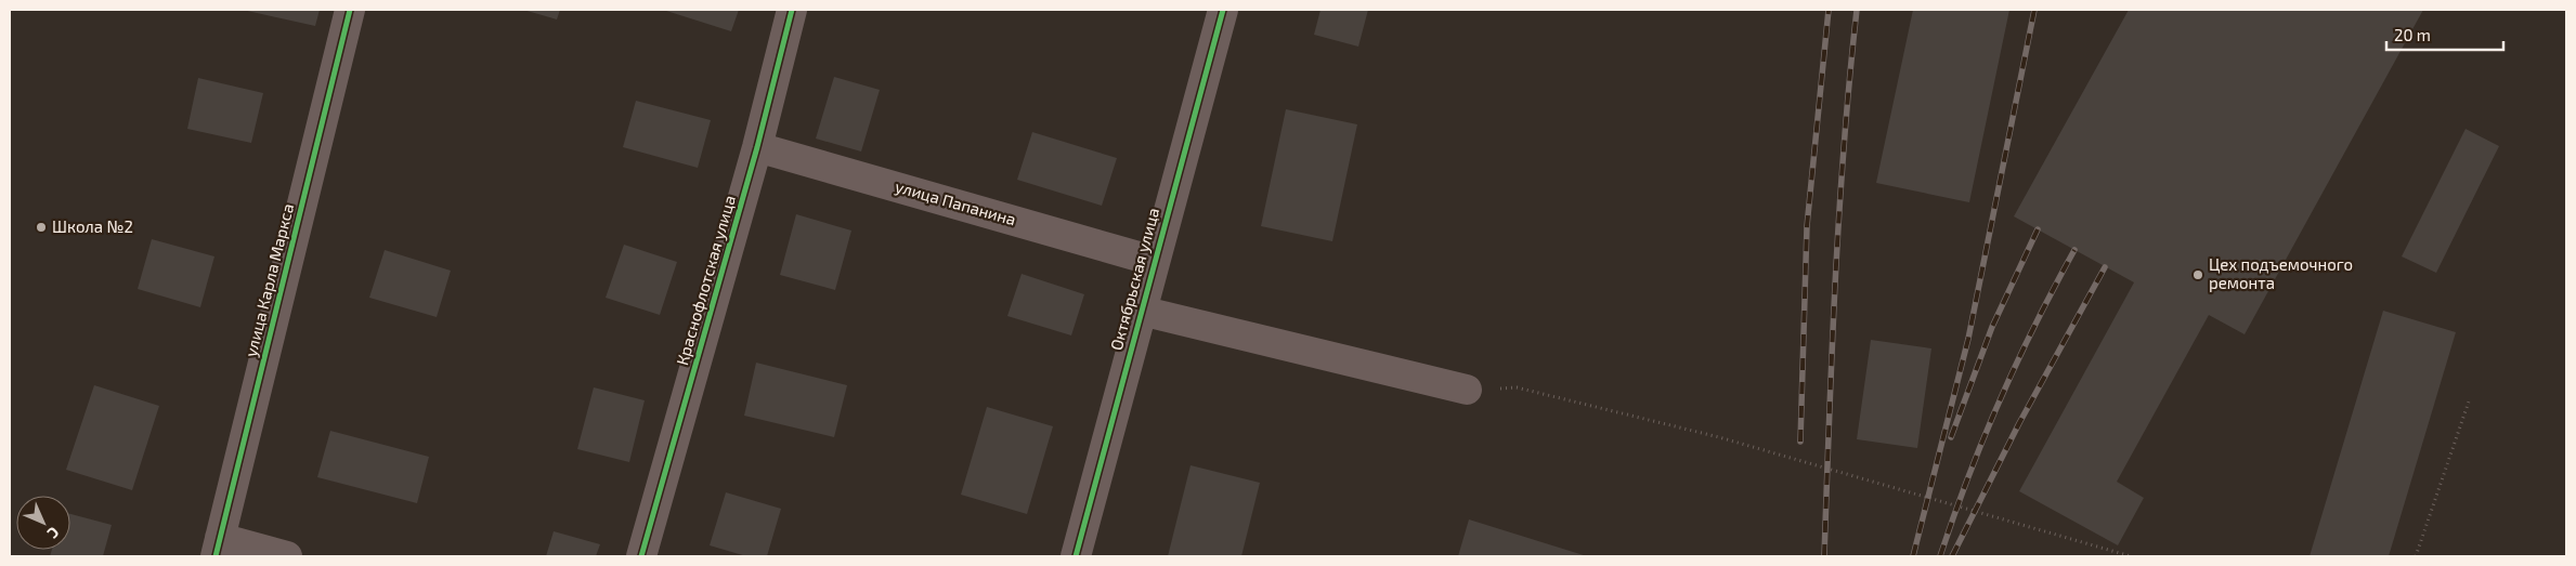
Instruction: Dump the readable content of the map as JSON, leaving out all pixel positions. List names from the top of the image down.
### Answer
{
  "streets": {
    "street": [
      "улица Папанина",
      "Октябрьская улица",
      "улица Карла Маркса",
      "Краснофлотская улица"
    ]
  },
  "crossings": [
    ["улица Папанина", "Октябрьская улица"],
    ["улица Папанина", "Краснофлотская улица"]
  ],
  "places": ["Школа №2", "Цех подъемочного ремонта"],
  "scale_bar": "20 m",
  "north": "bottom right"
}
